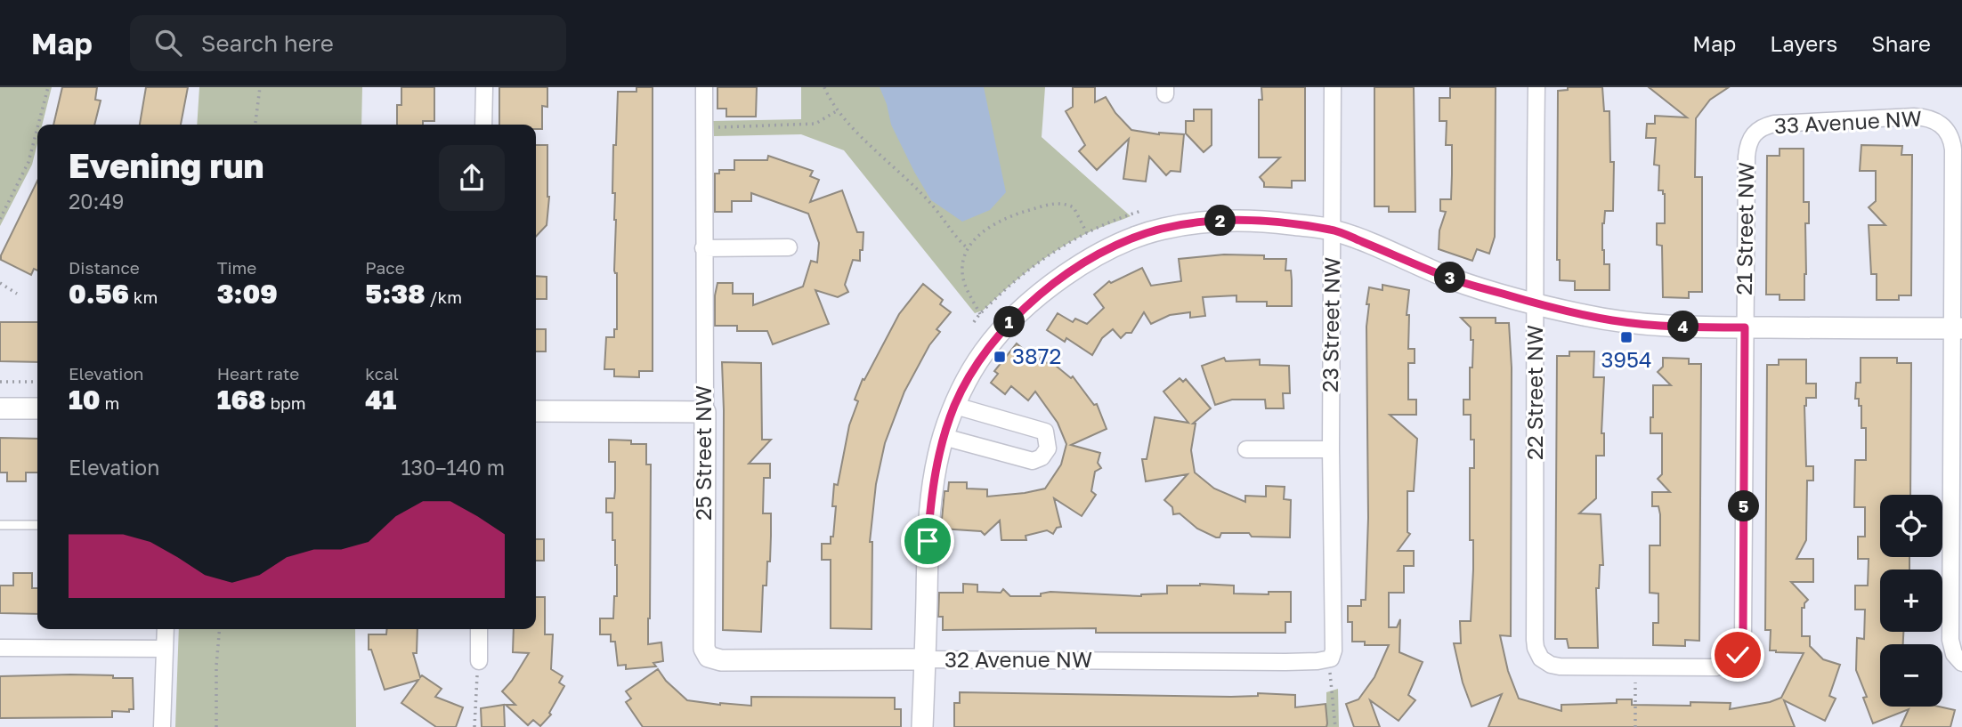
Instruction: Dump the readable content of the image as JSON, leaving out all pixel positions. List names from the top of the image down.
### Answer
{
  "streets": {
    "street": [
      "33 Avenue NW",
      "21 Street NW",
      "23 Street NW",
      "22 Street NW",
      "25 Street NW",
      "32 Avenue NW"
    ]
  },
  "crossings": [
    ["33 Avenue NW", "21 Street NW"],
    ["21 Street NW", "22 Street NW"],
    ["23 Street NW", "32 Avenue NW"],
    ["25 Street NW", "32 Avenue NW"]
  ],
  "places": {
    "transit": ["3954", "3872"]
  },
  "page": {
    "header": "Map",
    "search": "Search here",
    "nav": ["Map", "Layers", "Share"],
    "heading": ["Evening run", "20:49"],
    "pins": [
      "2",
      "3",
      "1",
      "4",
      "5"
    ],
    "stats": [
      ["Distance", "0.56 km"],
      ["Time", "3:09"],
      ["Pace", "5:38 /km"],
      ["Elevation", "10 m"],
      ["Heart rate", "168 bpm"],
      ["kcal", "41"]
    ],
    "chart": ["Elevation", "130–140 m"],
    "map_buttons": ["+", "−"]
  }
}
